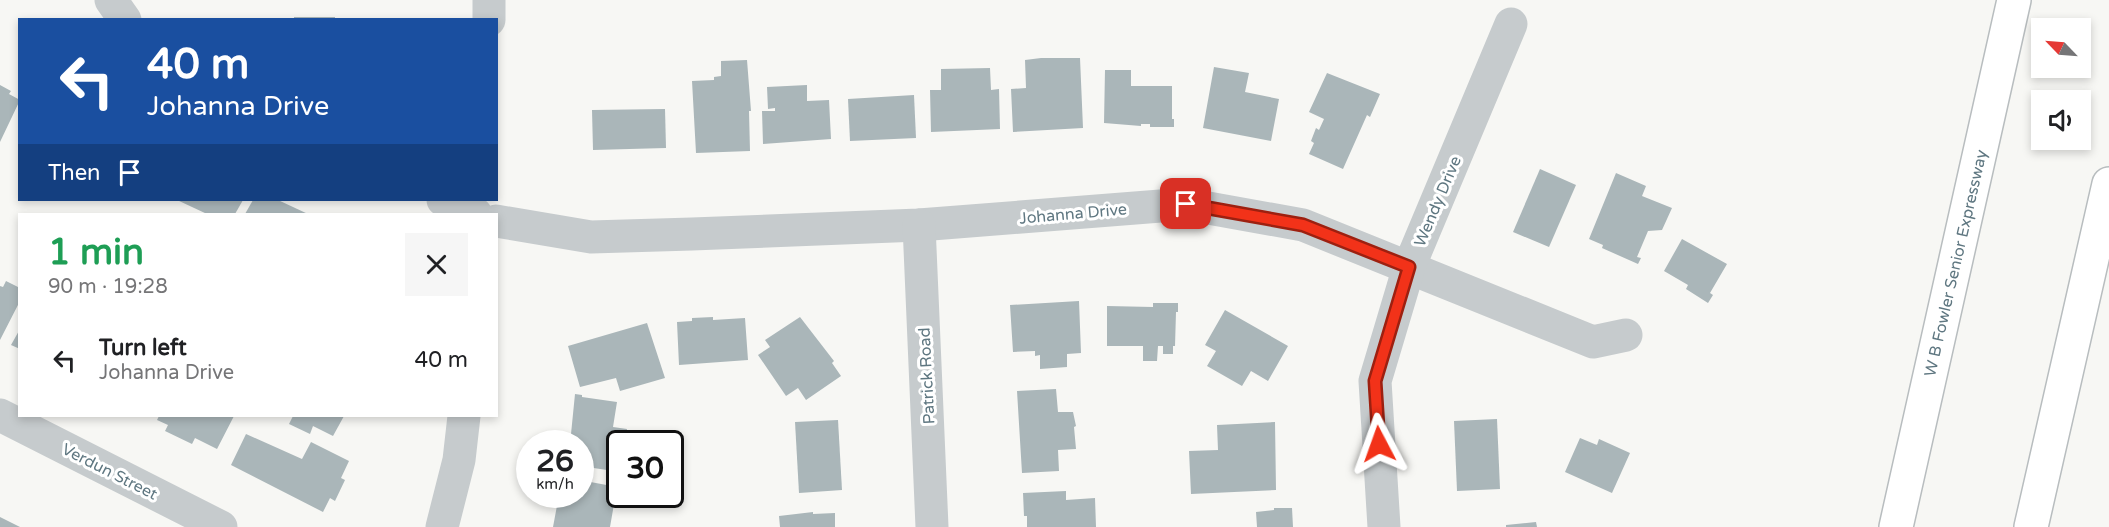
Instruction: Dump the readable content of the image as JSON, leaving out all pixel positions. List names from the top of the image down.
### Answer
{
  "streets": {
    "highway": ["W B Fowler Senior Expressway"],
    "street": [
      "Wendy Drive",
      "Johanna Drive",
      "Patrick Road",
      "Verdun Street"
    ]
  },
  "crossings": [
    ["Wendy Drive", "Johanna Drive"],
    ["Johanna Drive", "Patrick Road"]
  ],
  "north": "top left",
  "page": {
    "turn": ["40 m", "Johanna Drive"],
    "then": "Then",
    "heading": ["1 min", "90 m · 19:28"],
    "list": [
      {
        "name": "Turn left",
        "note": "Johanna Drive",
        "value": "40 m"
      }
    ],
    "speed": "26 km/h",
    "limit": "30"
  }
}
